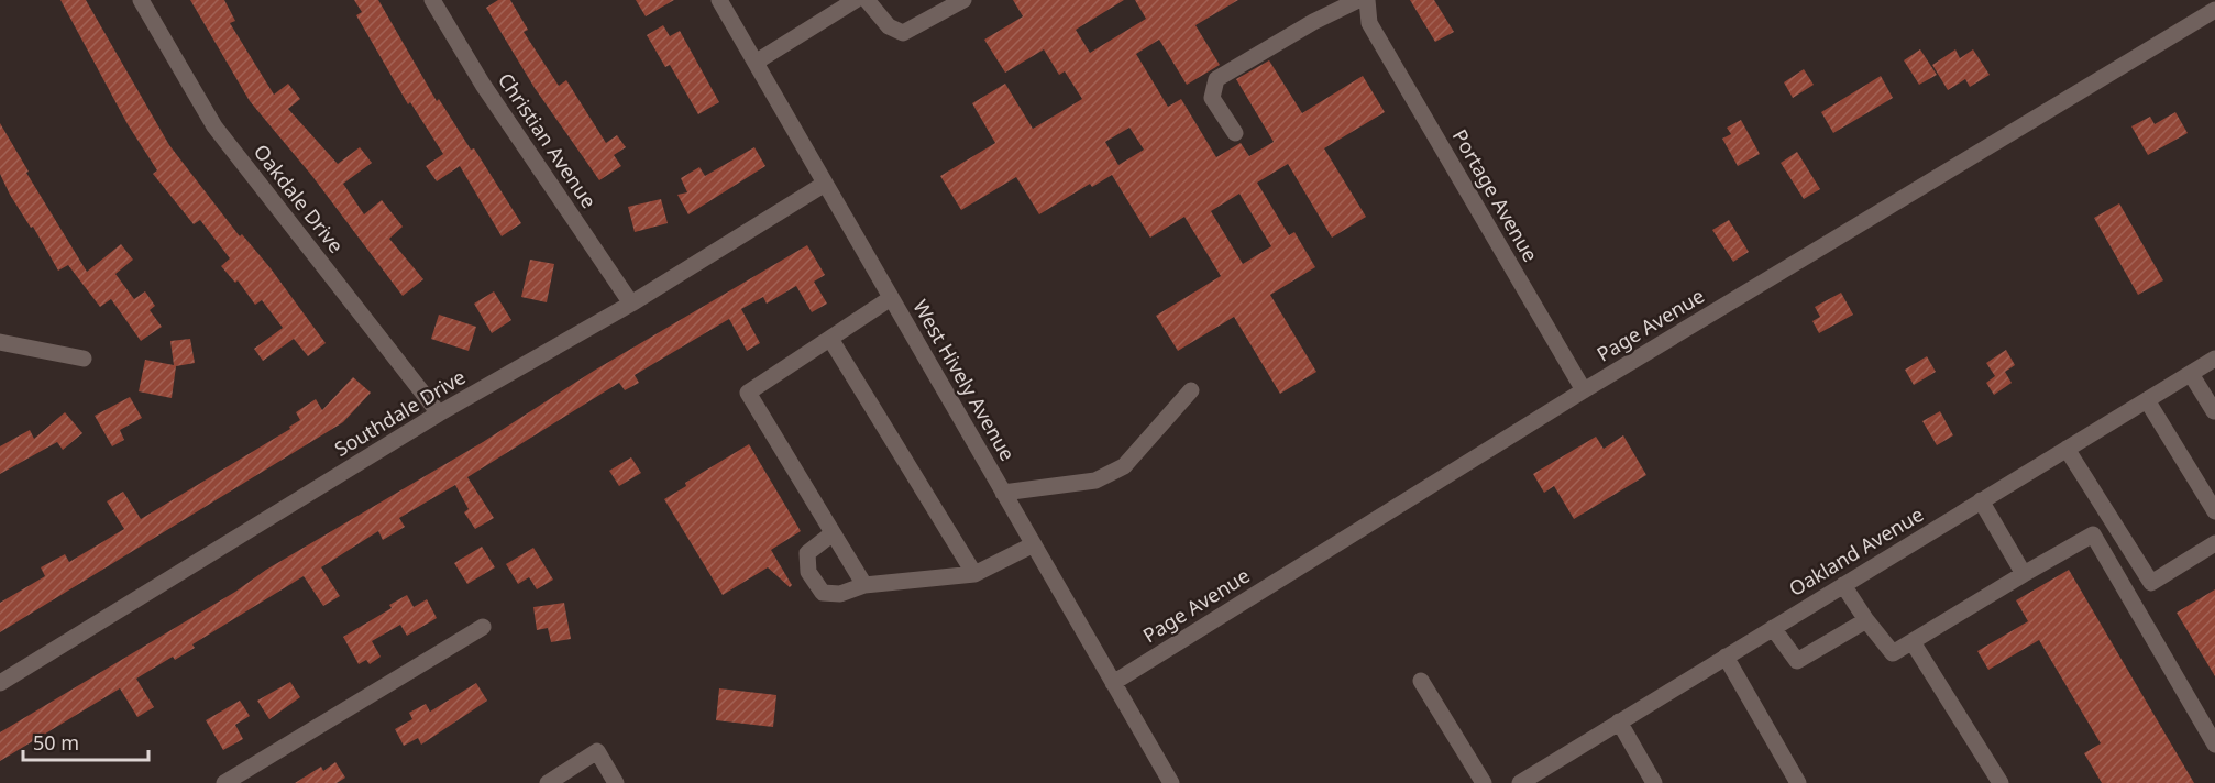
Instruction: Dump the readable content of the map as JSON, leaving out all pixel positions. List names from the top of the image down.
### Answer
{
  "streets": {
    "street": [
      "Christian Avenue",
      "Portage Avenue",
      "Oakdale Drive",
      "Page Avenue",
      "West Hively Avenue",
      "Southdale Drive",
      "Oakland Avenue"
    ]
  },
  "crossings": [
    ["Christian Avenue", "Southdale Drive"],
    ["Portage Avenue", "Page Avenue"],
    ["Oakdale Drive", "Southdale Drive"],
    ["Page Avenue", "West Hively Avenue"],
    ["West Hively Avenue", "Southdale Drive"]
  ],
  "scale_bar": "50 m"
}
